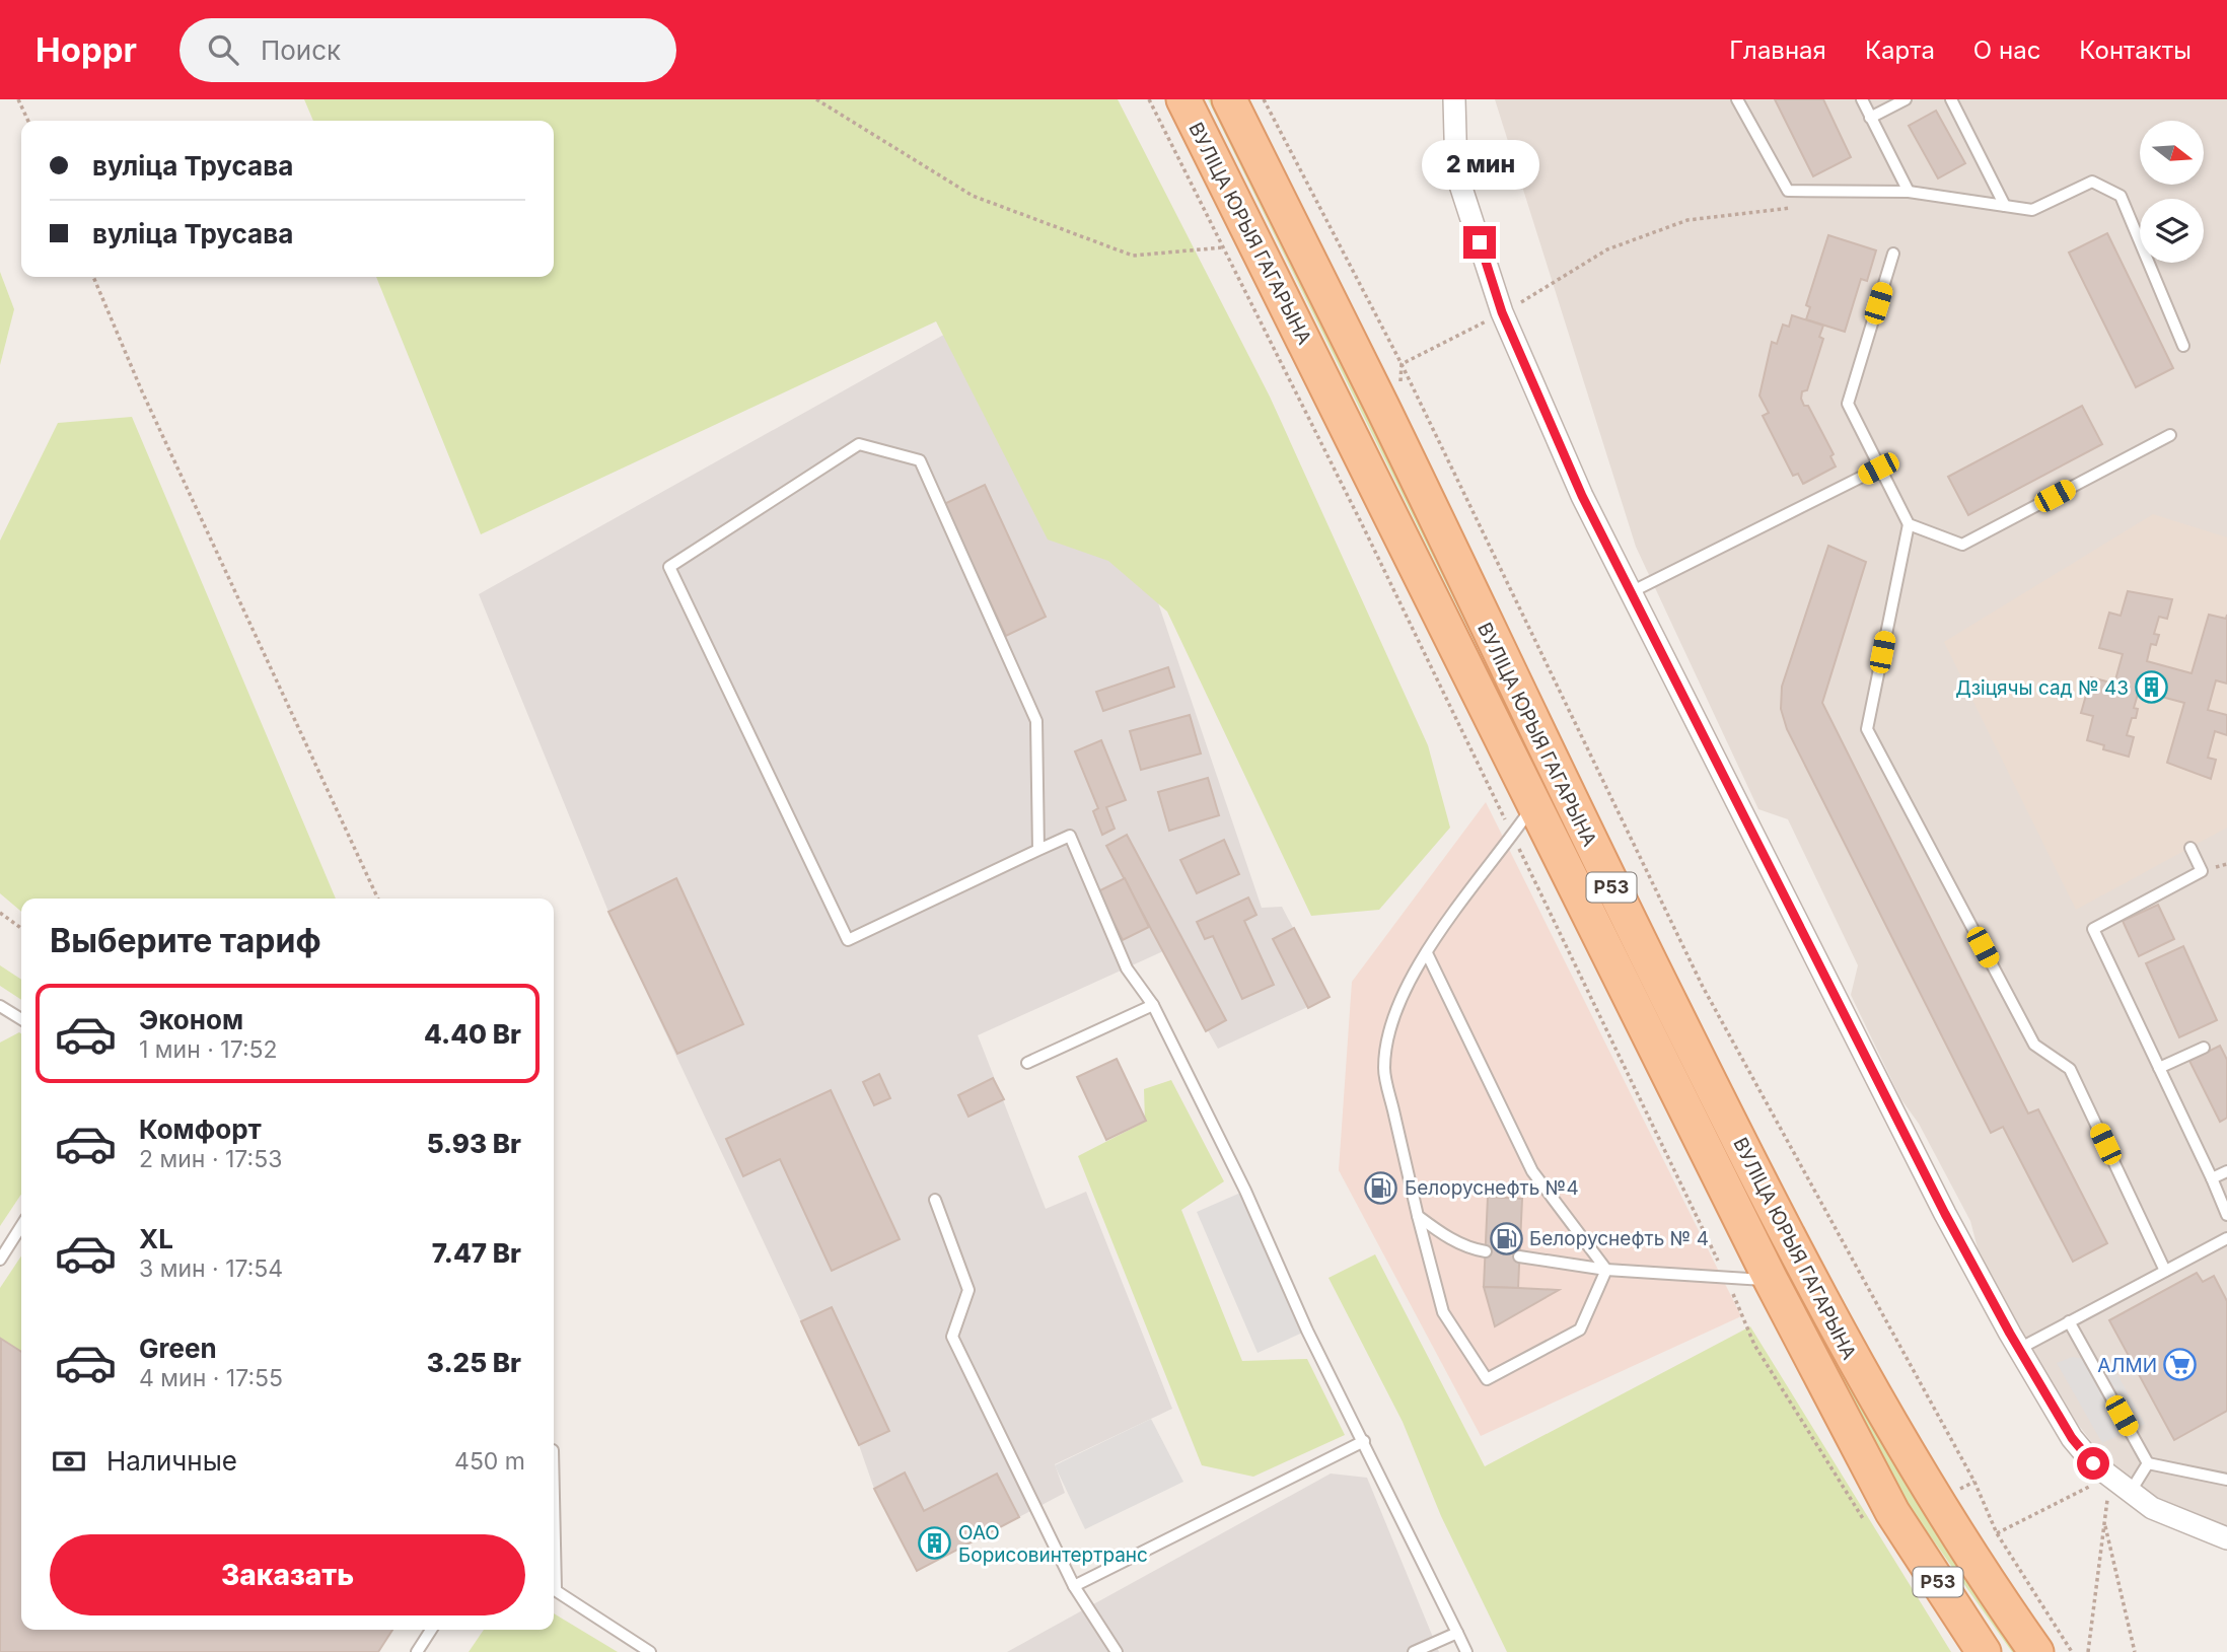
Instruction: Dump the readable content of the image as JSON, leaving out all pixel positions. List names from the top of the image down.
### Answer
{
  "streets": {
    "main road": ["ВУЛІЦА ЮРЫЯ ГАГАРЫНА", "Р53"]
  },
  "places": {
    "building": ["Дзіцячы сад № 43", "ОАО Борисовинтертранс"],
    "fuel station": ["Белоруснефть №4", "Белоруснефть № 4"],
    "supermarket": ["АЛМИ"]
  },
  "north": "right",
  "page": {
    "header": "Hoppr",
    "search": "Поиск",
    "nav": [
      "Главная",
      "Карта",
      "О нас",
      "Контакты"
    ],
    "banner": ["вуліца Трусава", "вуліца Трусава"],
    "bubble": "2 мин",
    "heading": "Выберите тариф",
    "list": [
      {
        "name": "Эконом",
        "note": "1 мин · 17:52",
        "value": "4.40 Br"
      },
      {
        "name": "Комфорт",
        "note": "2 мин · 17:53",
        "value": "5.93 Br"
      },
      {
        "name": "XL",
        "note": "3 мин · 17:54",
        "value": "7.47 Br"
      },
      {
        "name": "Green",
        "note": "4 мин · 17:55",
        "value": "3.25 Br"
      }
    ],
    "pay": ["Наличные", "450 m"],
    "buttons": "Заказать"
  }
}
